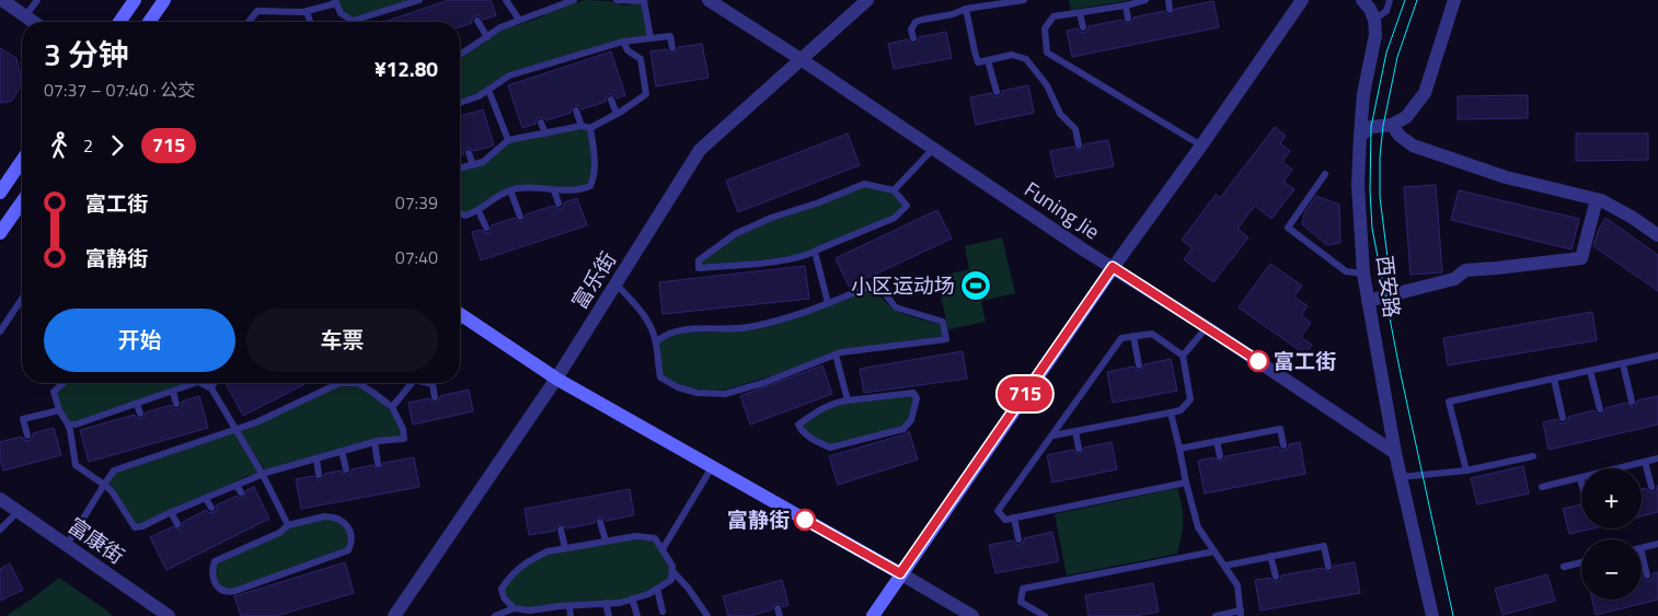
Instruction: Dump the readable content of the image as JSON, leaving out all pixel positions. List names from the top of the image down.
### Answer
{
  "streets": {
    "street": [
      "Funing Jie",
      "富乐街",
      "西安路",
      "富康街"
    ]
  },
  "crossings": [
    ["Funing Jie", "富乐街"],
    ["Funing Jie", "西安路"]
  ],
  "places": {
    "sports": ["小区运动场"],
    "other": ["富工街", "富静街"]
  },
  "lines": ["bus line 715"],
  "page": {
    "on_map": "715",
    "heading": ["3 分钟", "07:37 – 07:40 · 公交", "¥12.80"],
    "legs": ["2", "715"],
    "list": [
      {
        "name": "富工街",
        "value": "07:39"
      },
      {
        "name": "富静街",
        "value": "07:40"
      }
    ],
    "buttons": ["开始", "车票"],
    "map_buttons": ["+", "−"]
  }
}
